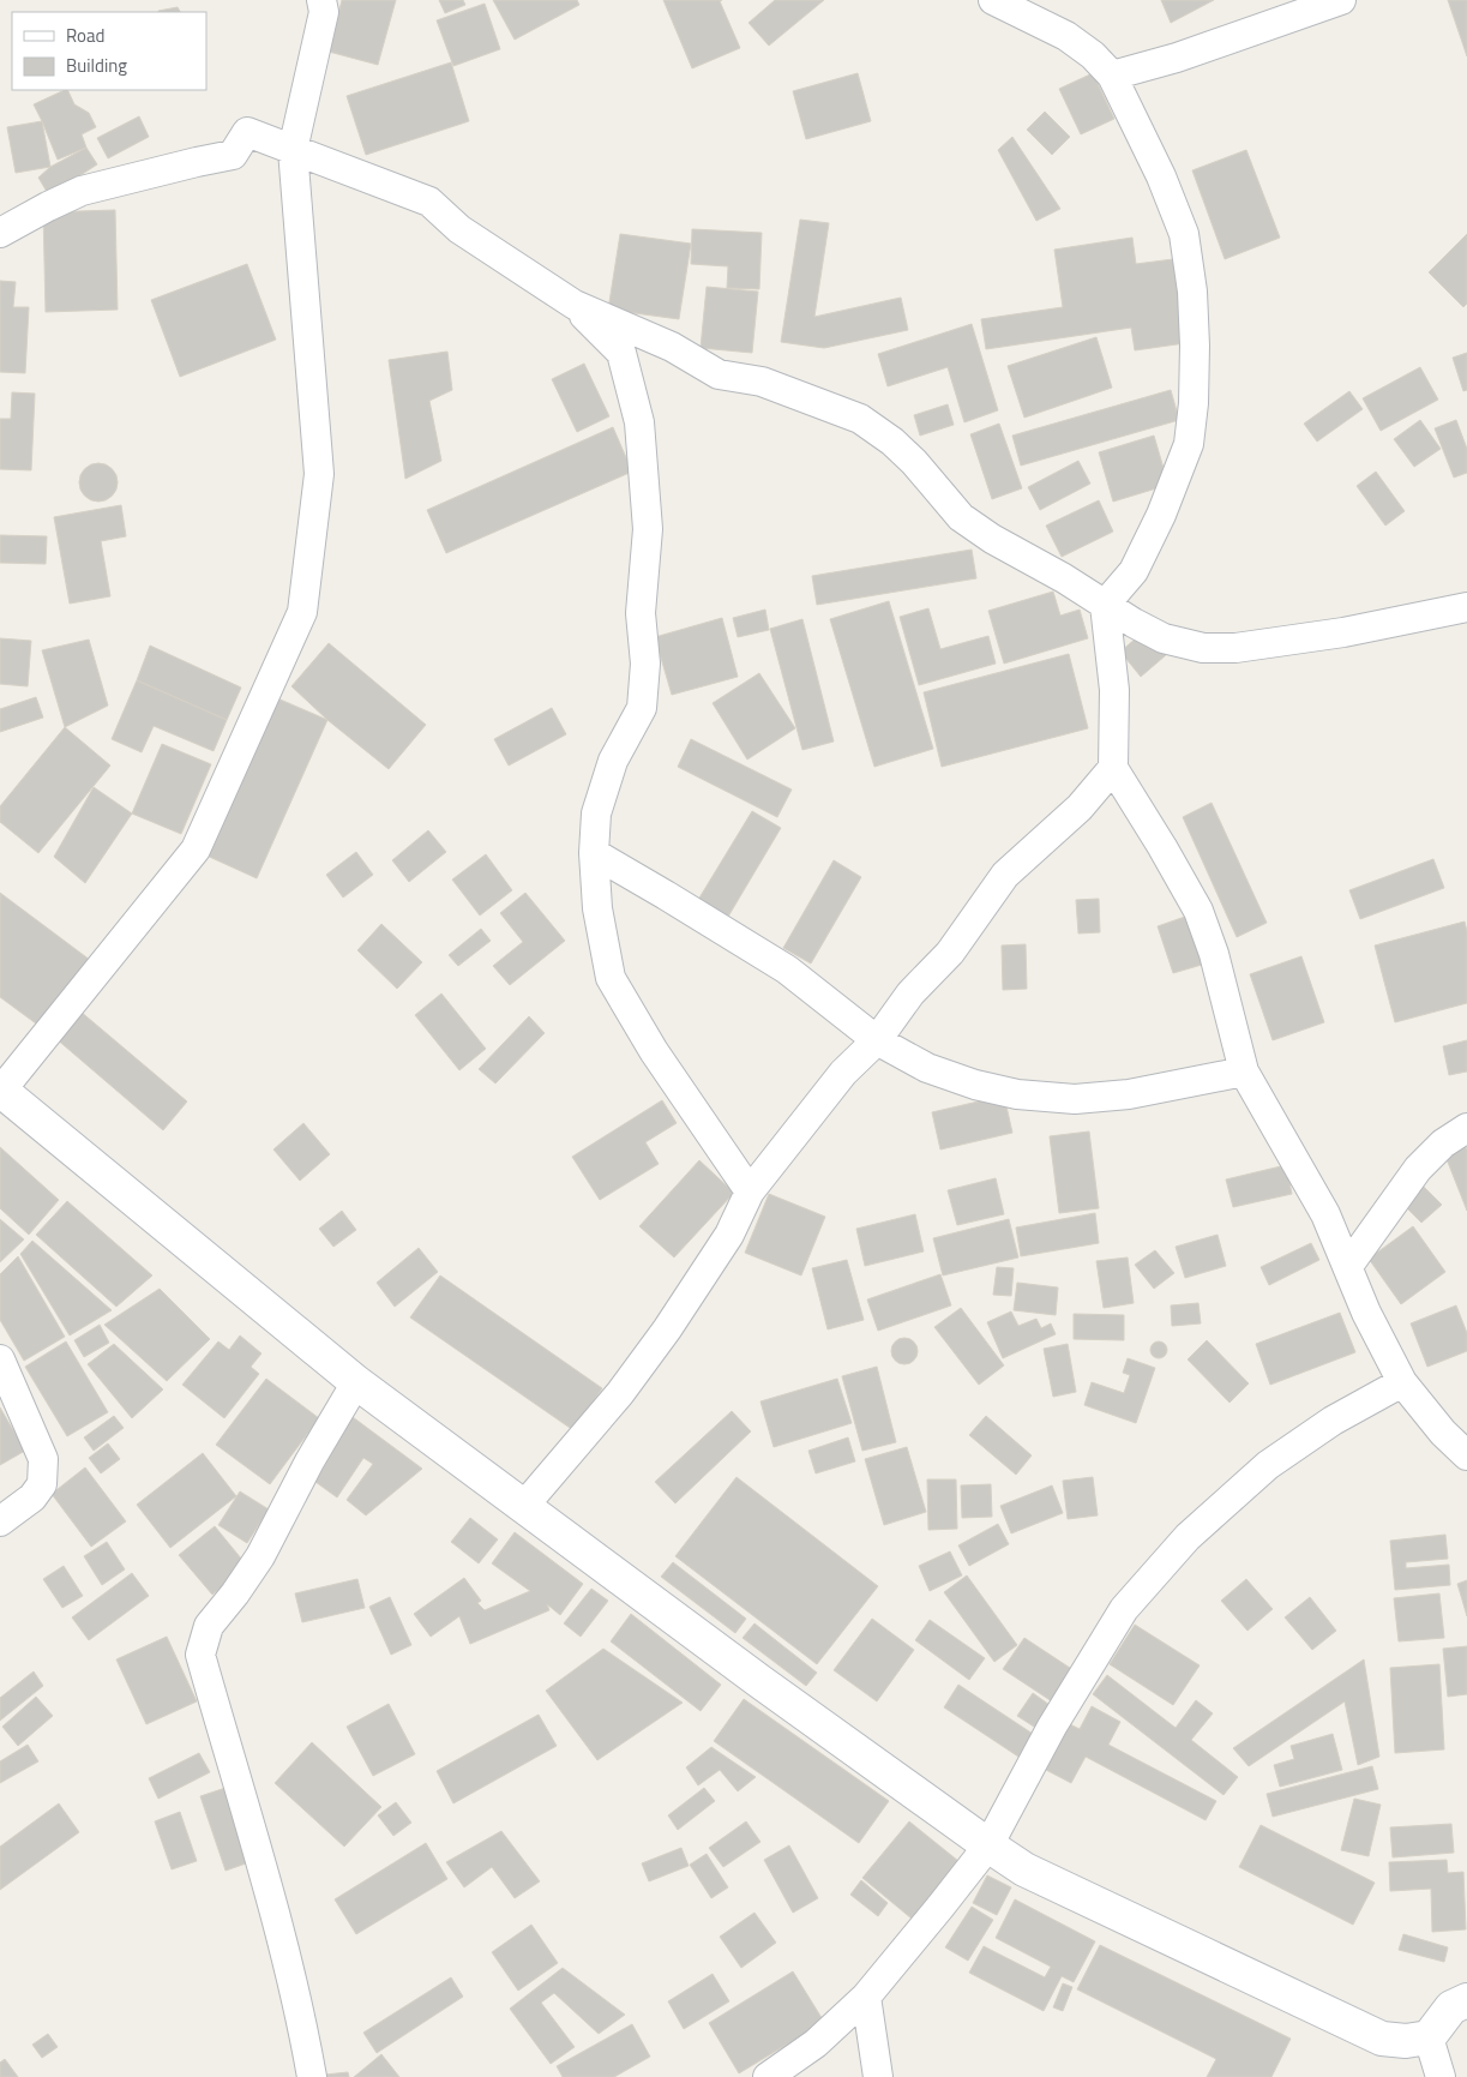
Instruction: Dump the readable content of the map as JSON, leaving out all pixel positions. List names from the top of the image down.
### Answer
{
  "legend": ["Road", "Building"]
}
